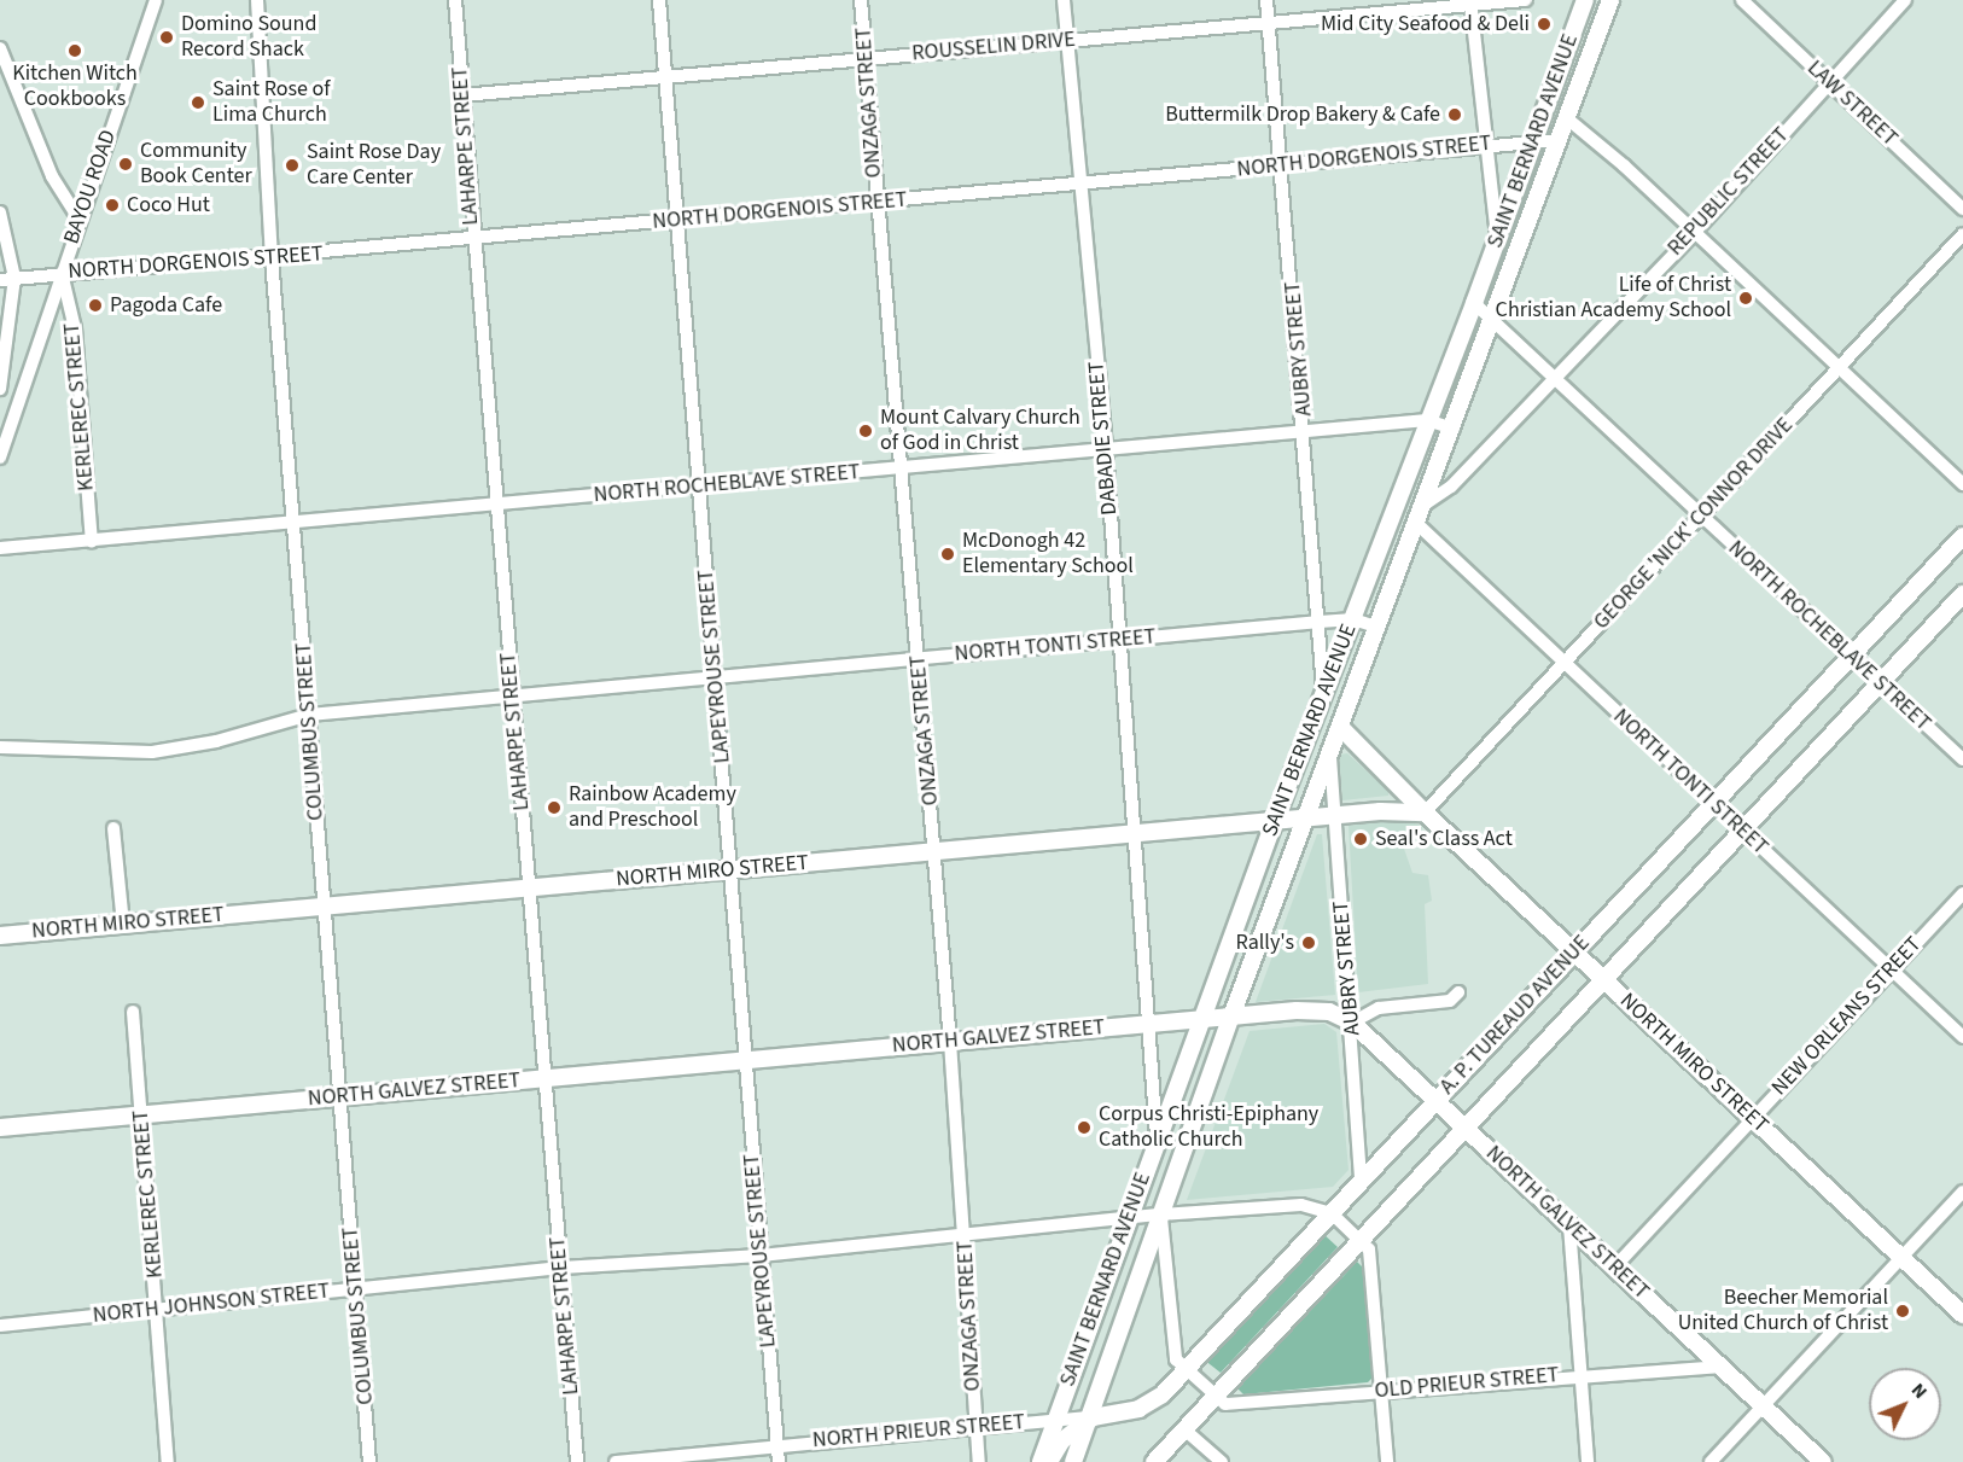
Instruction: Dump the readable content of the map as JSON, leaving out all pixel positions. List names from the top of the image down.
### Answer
{
  "streets": {
    "street": [
      "ROUSSELIN DRIVE",
      "ONZAGA STREET",
      "LAW STREET",
      "SAINT BERNARD AVENUE",
      "LAHARPE STREET",
      "NORTH DORGENOIS STREET",
      "BAYOU ROAD",
      "REPUBLIC STREET",
      "AUBRY STREET",
      "KERLEREC STREET",
      "DABADIE STREET",
      "NORTH ROCHEBLAVE STREET",
      "GEORGE 'NICK' CONNOR DRIVE",
      "NORTH TONTI STREET",
      "LAPEYROUSE STREET",
      "COLUMBUS STREET",
      "NORTH MIRO STREET",
      "A. P. TUREAUD AVENUE",
      "NEW ORLEANS STREET",
      "NORTH GALVEZ STREET",
      "NORTH JOHNSON STREET",
      "OLD PRIEUR STREET",
      "NORTH PRIEUR STREET"
    ]
  },
  "crossings": [
    ["ROUSSELIN DRIVE", "ONZAGA STREET"],
    ["ROUSSELIN DRIVE", "LAHARPE STREET"],
    ["ROUSSELIN DRIVE", "AUBRY STREET"],
    ["ROUSSELIN DRIVE", "DABADIE STREET"],
    ["ROUSSELIN DRIVE", "LAPEYROUSE STREET"],
    ["ONZAGA STREET", "NORTH DORGENOIS STREET"],
    ["ONZAGA STREET", "NORTH ROCHEBLAVE STREET"],
    ["ONZAGA STREET", "NORTH TONTI STREET"],
    ["ONZAGA STREET", "NORTH MIRO STREET"],
    ["ONZAGA STREET", "NORTH GALVEZ STREET"],
    ["ONZAGA STREET", "NORTH JOHNSON STREET"],
    ["ONZAGA STREET", "NORTH PRIEUR STREET"],
    ["LAW STREET", "REPUBLIC STREET"],
    ["SAINT BERNARD AVENUE", "NORTH DORGENOIS STREET"],
    ["SAINT BERNARD AVENUE", "REPUBLIC STREET"],
    ["SAINT BERNARD AVENUE", "AUBRY STREET"],
    ["SAINT BERNARD AVENUE", "DABADIE STREET"],
    ["SAINT BERNARD AVENUE", "NORTH ROCHEBLAVE STREET"],
    ["SAINT BERNARD AVENUE", "NORTH TONTI STREET"],
    ["SAINT BERNARD AVENUE", "NORTH MIRO STREET"],
    ["SAINT BERNARD AVENUE", "A. P. TUREAUD AVENUE"],
    ["SAINT BERNARD AVENUE", "NORTH GALVEZ STREET"],
    ["SAINT BERNARD AVENUE", "NORTH JOHNSON STREET"],
    ["SAINT BERNARD AVENUE", "NORTH PRIEUR STREET"],
    ["LAHARPE STREET", "NORTH DORGENOIS STREET"],
    ["LAHARPE STREET", "NORTH ROCHEBLAVE STREET"],
    ["LAHARPE STREET", "NORTH TONTI STREET"],
    ["LAHARPE STREET", "NORTH MIRO STREET"],
    ["LAHARPE STREET", "NORTH GALVEZ STREET"],
    ["LAHARPE STREET", "NORTH JOHNSON STREET"],
    ["NORTH DORGENOIS STREET", "BAYOU ROAD"],
    ["NORTH DORGENOIS STREET", "AUBRY STREET"],
    ["NORTH DORGENOIS STREET", "KERLEREC STREET"],
    ["NORTH DORGENOIS STREET", "DABADIE STREET"],
    ["NORTH DORGENOIS STREET", "LAPEYROUSE STREET"],
    ["NORTH DORGENOIS STREET", "COLUMBUS STREET"],
    ["BAYOU ROAD", "KERLEREC STREET"],
    ["REPUBLIC STREET", "NORTH ROCHEBLAVE STREET"],
    ["AUBRY STREET", "NORTH ROCHEBLAVE STREET"],
    ["AUBRY STREET", "NORTH TONTI STREET"],
    ["AUBRY STREET", "NORTH MIRO STREET"],
    ["AUBRY STREET", "A. P. TUREAUD AVENUE"],
    ["AUBRY STREET", "NORTH GALVEZ STREET"],
    ["KERLEREC STREET", "NORTH ROCHEBLAVE STREET"],
    ["KERLEREC STREET", "NORTH GALVEZ STREET"],
    ["KERLEREC STREET", "NORTH JOHNSON STREET"],
    ["DABADIE STREET", "NORTH ROCHEBLAVE STREET"],
    ["DABADIE STREET", "NORTH TONTI STREET"],
    ["DABADIE STREET", "NORTH MIRO STREET"],
    ["DABADIE STREET", "NORTH GALVEZ STREET"],
    ["NORTH ROCHEBLAVE STREET", "GEORGE 'NICK' CONNOR DRIVE"],
    ["NORTH ROCHEBLAVE STREET", "LAPEYROUSE STREET"],
    ["NORTH ROCHEBLAVE STREET", "COLUMBUS STREET"],
    ["NORTH ROCHEBLAVE STREET", "A. P. TUREAUD AVENUE"],
    ["GEORGE 'NICK' CONNOR DRIVE", "NORTH TONTI STREET"],
    ["GEORGE 'NICK' CONNOR DRIVE", "NORTH MIRO STREET"],
    ["NORTH TONTI STREET", "LAPEYROUSE STREET"],
    ["NORTH TONTI STREET", "COLUMBUS STREET"],
    ["NORTH TONTI STREET", "A. P. TUREAUD AVENUE"],
    ["NORTH TONTI STREET", "NEW ORLEANS STREET"],
    ["LAPEYROUSE STREET", "NORTH MIRO STREET"],
    ["LAPEYROUSE STREET", "NORTH GALVEZ STREET"],
    ["LAPEYROUSE STREET", "NORTH JOHNSON STREET"],
    ["LAPEYROUSE STREET", "NORTH PRIEUR STREET"],
    ["COLUMBUS STREET", "NORTH MIRO STREET"],
    ["COLUMBUS STREET", "NORTH GALVEZ STREET"],
    ["COLUMBUS STREET", "NORTH JOHNSON STREET"],
    ["NORTH MIRO STREET", "A. P. TUREAUD AVENUE"],
    ["NORTH MIRO STREET", "NEW ORLEANS STREET"],
    ["A. P. TUREAUD AVENUE", "NORTH GALVEZ STREET"],
    ["A. P. TUREAUD AVENUE", "NORTH JOHNSON STREET"],
    ["A. P. TUREAUD AVENUE", "OLD PRIEUR STREET"],
    ["A. P. TUREAUD AVENUE", "NORTH PRIEUR STREET"],
    ["NEW ORLEANS STREET", "NORTH GALVEZ STREET"],
    ["NORTH GALVEZ STREET", "OLD PRIEUR STREET"]
  ],
  "places": [
    "Mid City Seafood & Deli",
    "Domino Sound Record Shack",
    "Kitchen Witch Cookbooks",
    "Saint Rose of Lima Church",
    "Buttermilk Drop Bakery & Cafe",
    "Community Book Center",
    "Saint Rose Day Care Center",
    "Coco Hut",
    "Life of Christ Christian Academy School",
    "Pagoda Cafe",
    "Mount Calvary Church of God in Christ",
    "McDonogh 42 Elementary School",
    "Rainbow Academy and Preschool",
    "Seal's Class Act",
    "Rally's",
    "Corpus Christi-Epiphany Catholic Church",
    "Beecher Memorial United Church of Christ"
  ],
  "north": "top right"
}
